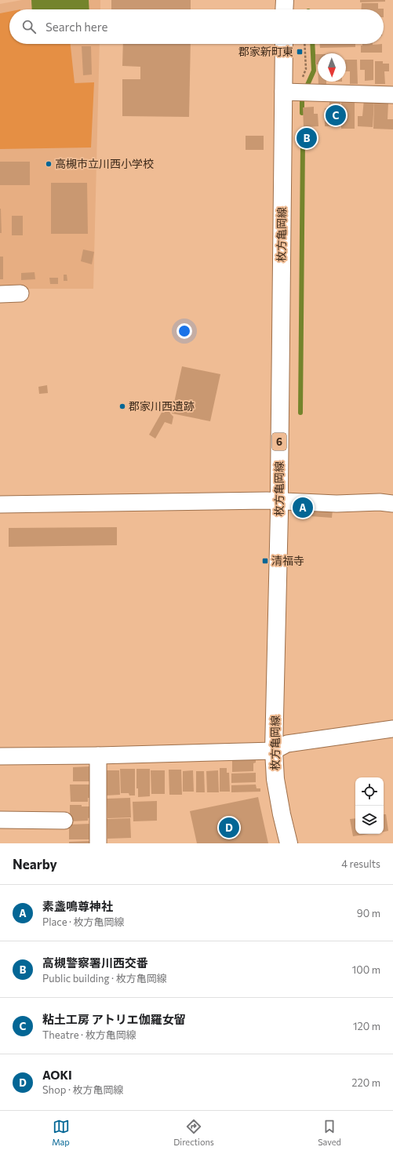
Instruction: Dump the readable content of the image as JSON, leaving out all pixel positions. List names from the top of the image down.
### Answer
{
  "streets": {
    "main road": ["枚方亀岡線", "6"]
  },
  "places": {
    "transit": ["郡家新町東", "清福寺"],
    "other": ["高槻市立川西小学校", "郡家川西遺跡"]
  },
  "north": "bottom",
  "page": {
    "search": "Search here",
    "pins": [
      "C",
      "B",
      "A",
      "D"
    ],
    "heading": ["Nearby", "4 results"],
    "list": [
      {
        "mark": "A",
        "name": "素盞鳴尊神社",
        "note": "Place · 枚方亀岡線",
        "value": "90 m"
      },
      {
        "mark": "B",
        "name": "高槻警察署川西交番",
        "note": "Public building · 枚方亀岡線",
        "value": "100 m"
      },
      {
        "mark": "C",
        "name": "粘土工房 アトリエ伽羅女留",
        "note": "Theatre · 枚方亀岡線",
        "value": "120 m"
      },
      {
        "mark": "D",
        "name": "AOKI",
        "note": "Shop · 枚方亀岡線",
        "value": "220 m"
      }
    ],
    "nav": ["Map", "Directions", "Saved"]
  }
}
